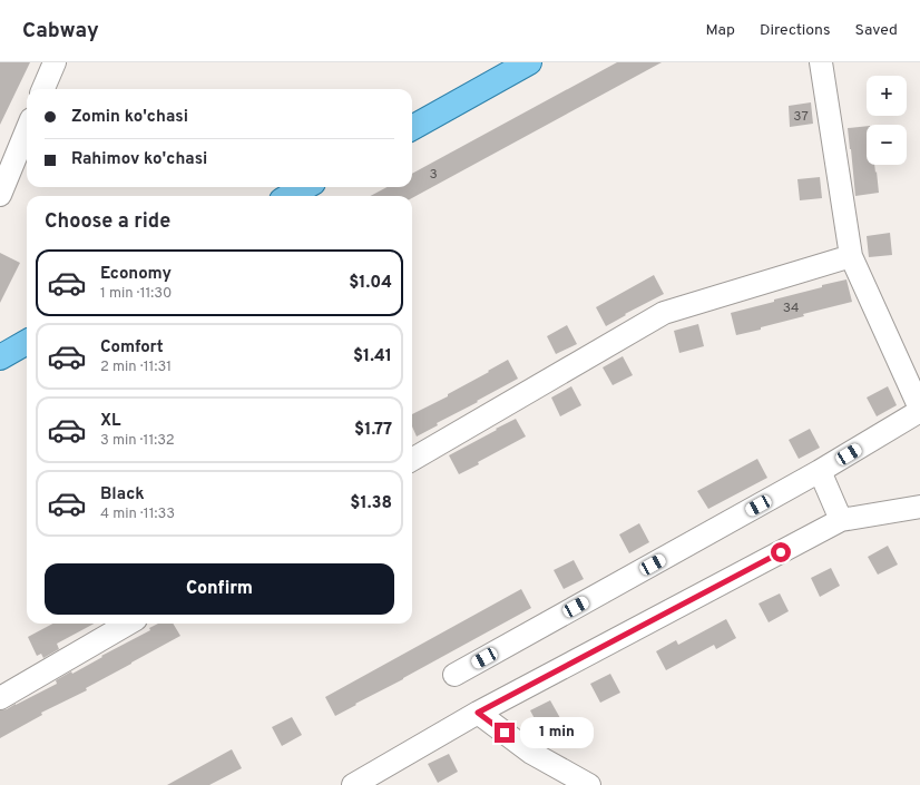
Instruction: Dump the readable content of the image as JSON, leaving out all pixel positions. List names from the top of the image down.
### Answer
{
  "house_numbers": ["37", "3", "34"],
  "page": {
    "header": "Cabway",
    "nav": ["Map", "Directions", "Saved"],
    "map_buttons": ["+", "−"],
    "banner": ["Zomin ko'chasi", "Rahimov ko'chasi"],
    "heading": "Choose a ride",
    "list": [
      {
        "name": "Economy",
        "note": "1 min · 11:30",
        "value": "$1.04"
      },
      {
        "name": "Comfort",
        "note": "2 min · 11:31",
        "value": "$1.41"
      },
      {
        "name": "XL",
        "note": "3 min · 11:32",
        "value": "$1.77"
      },
      {
        "name": "Black",
        "note": "4 min · 11:33",
        "value": "$1.38"
      }
    ],
    "buttons": "Confirm",
    "bubble": "1 min"
  }
}
